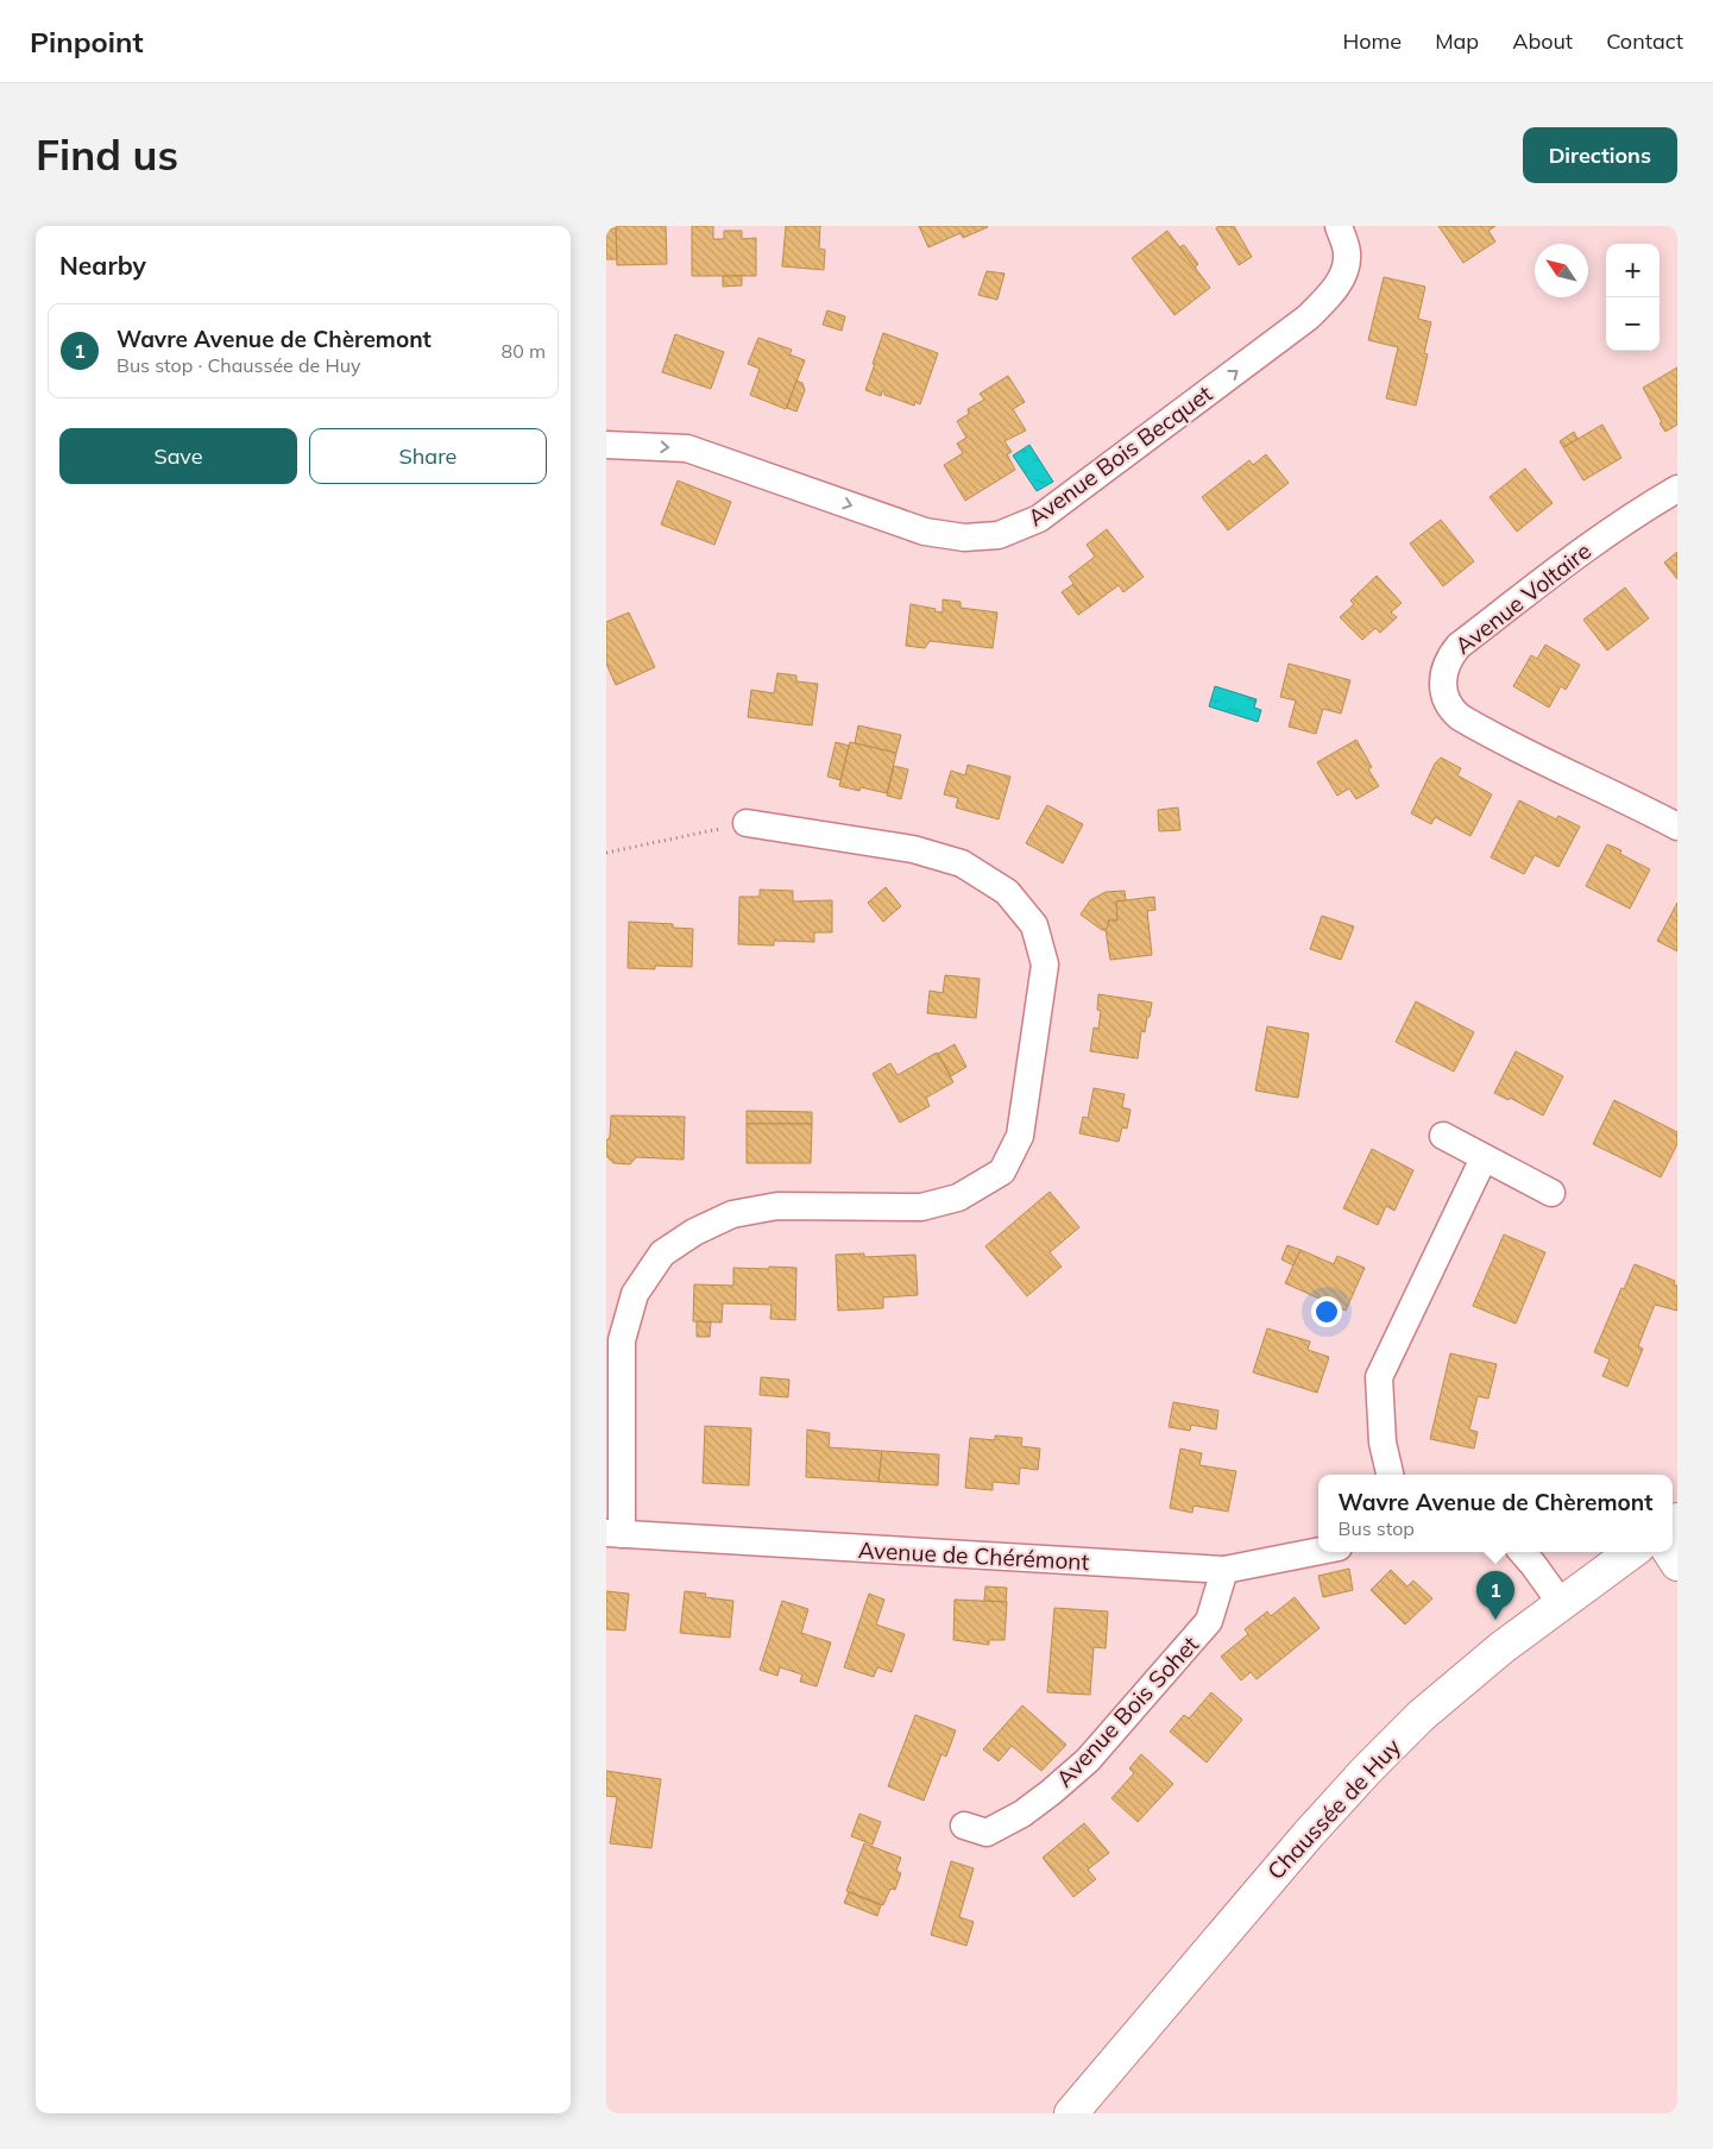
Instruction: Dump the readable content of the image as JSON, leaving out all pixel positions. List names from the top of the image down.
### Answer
{
  "streets": {
    "main road": ["Chaussée de Huy"],
    "street": [
      "Avenue Bois Becquet",
      "Avenue Voltaire",
      "Avenue de Chérémont",
      "Avenue Bois Sohet"
    ]
  },
  "crossings": [
    ["Avenue de Chérémont", "Avenue Bois Sohet"]
  ],
  "one_way": ["Avenue Bois Becquet"],
  "north": "top left",
  "page": {
    "header": "Pinpoint",
    "nav": [
      "Home",
      "Map",
      "About",
      "Contact"
    ],
    "buttons": [
      "Directions",
      ["Save", "Share"]
    ],
    "title": "Find us",
    "heading": "Nearby",
    "map_buttons": ["+", "−"],
    "list": [
      {
        "mark": "1",
        "name": "Wavre Avenue de Chèremont",
        "note": "Bus stop · Chaussée de Huy",
        "value": "80 m"
      }
    ],
    "popup": ["Wavre Avenue de Chèremont", "Bus stop"],
    "pins": "1"
  }
}
